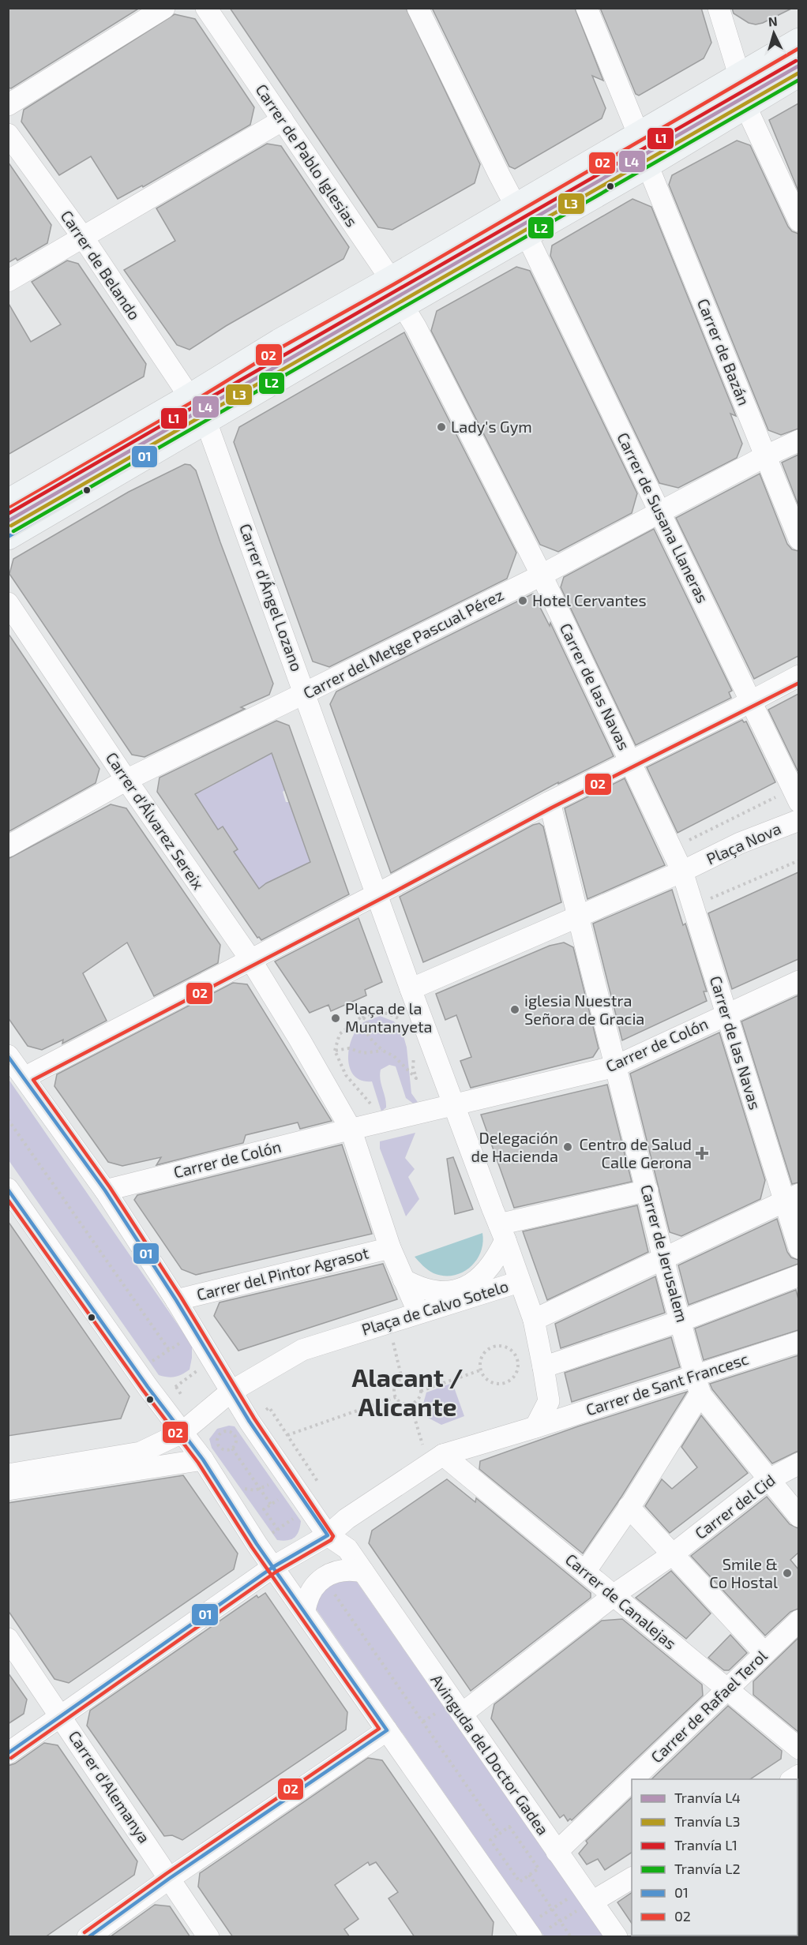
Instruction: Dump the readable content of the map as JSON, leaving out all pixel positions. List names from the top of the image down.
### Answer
{
  "streets": {
    "street": [
      "Carrer de Pablo Iglesias",
      "Carrer de Belando",
      "Carrer de Bazán",
      "Carrer de Susana Llaneras",
      "Carrer d'Ángel Lozano",
      "Carrer del Metge Pascual Pérez",
      "Carrer de las Navas",
      "Carrer d'Álvarez Sereix",
      "Plaça Nova",
      "Carrer de Colón",
      "Carrer de Jerusalem",
      "Carrer del Pintor Agrasot",
      "Plaça de Calvo Sotelo",
      "Carrer de Sant Francesc",
      "Carrer del Cid",
      "Carrer de Canalejas",
      "Carrer de Rafael Terol",
      "Avinguda del Doctor Gadea",
      "Carrer d'Alemanya"
    ]
  },
  "crossings": [
    ["Carrer de Pablo Iglesias", "Carrer de las Navas"],
    ["Carrer de Belando", "Carrer d'Ángel Lozano"],
    ["Carrer de Bazán", "Carrer del Metge Pascual Pérez"],
    ["Carrer de Susana Llaneras", "Carrer del Metge Pascual Pérez"],
    ["Carrer d'Ángel Lozano", "Carrer del Metge Pascual Pérez"],
    ["Carrer d'Ángel Lozano", "Plaça Nova"],
    ["Carrer del Metge Pascual Pérez", "Carrer de las Navas"],
    ["Carrer del Metge Pascual Pérez", "Carrer d'Álvarez Sereix"],
    ["Carrer de las Navas", "Carrer de Colón"],
    ["Carrer d'Álvarez Sereix", "Carrer de Colón"],
    ["Plaça Nova", "Carrer de Jerusalem"],
    ["Carrer de Colón", "Carrer de Jerusalem"],
    ["Carrer de Jerusalem", "Carrer de Sant Francesc"],
    ["Plaça de Calvo Sotelo", "Carrer de Sant Francesc"],
    ["Carrer del Cid", "Carrer de Canalejas"],
    ["Carrer del Cid", "Avinguda del Doctor Gadea"],
    ["Carrer de Canalejas", "Carrer de Rafael Terol"],
    ["Carrer de Rafael Terol", "Avinguda del Doctor Gadea"]
  ],
  "districts": ["Alacant / Alicante"],
  "places": {
    "other": [
      "Lady's Gym",
      "Hotel Cervantes",
      "iglesia Nuestra Señora de Gracia",
      "Plaça de la Muntanyeta",
      "Delegación de Hacienda",
      "Smile & Co Hostal"
    ],
    "health": ["Centro de Salud Calle Gerona"]
  },
  "lines": [
    "transit line 02",
    "tram line L1",
    "tram line L4",
    "tram line L3",
    "transit line 01",
    "tram line L2"
  ],
  "legend": [
    "Tranvía L4",
    "Tranvía L3",
    "Tranvía L1",
    "Tranvía L2",
    "01",
    "02"
  ],
  "north": "top"
}
